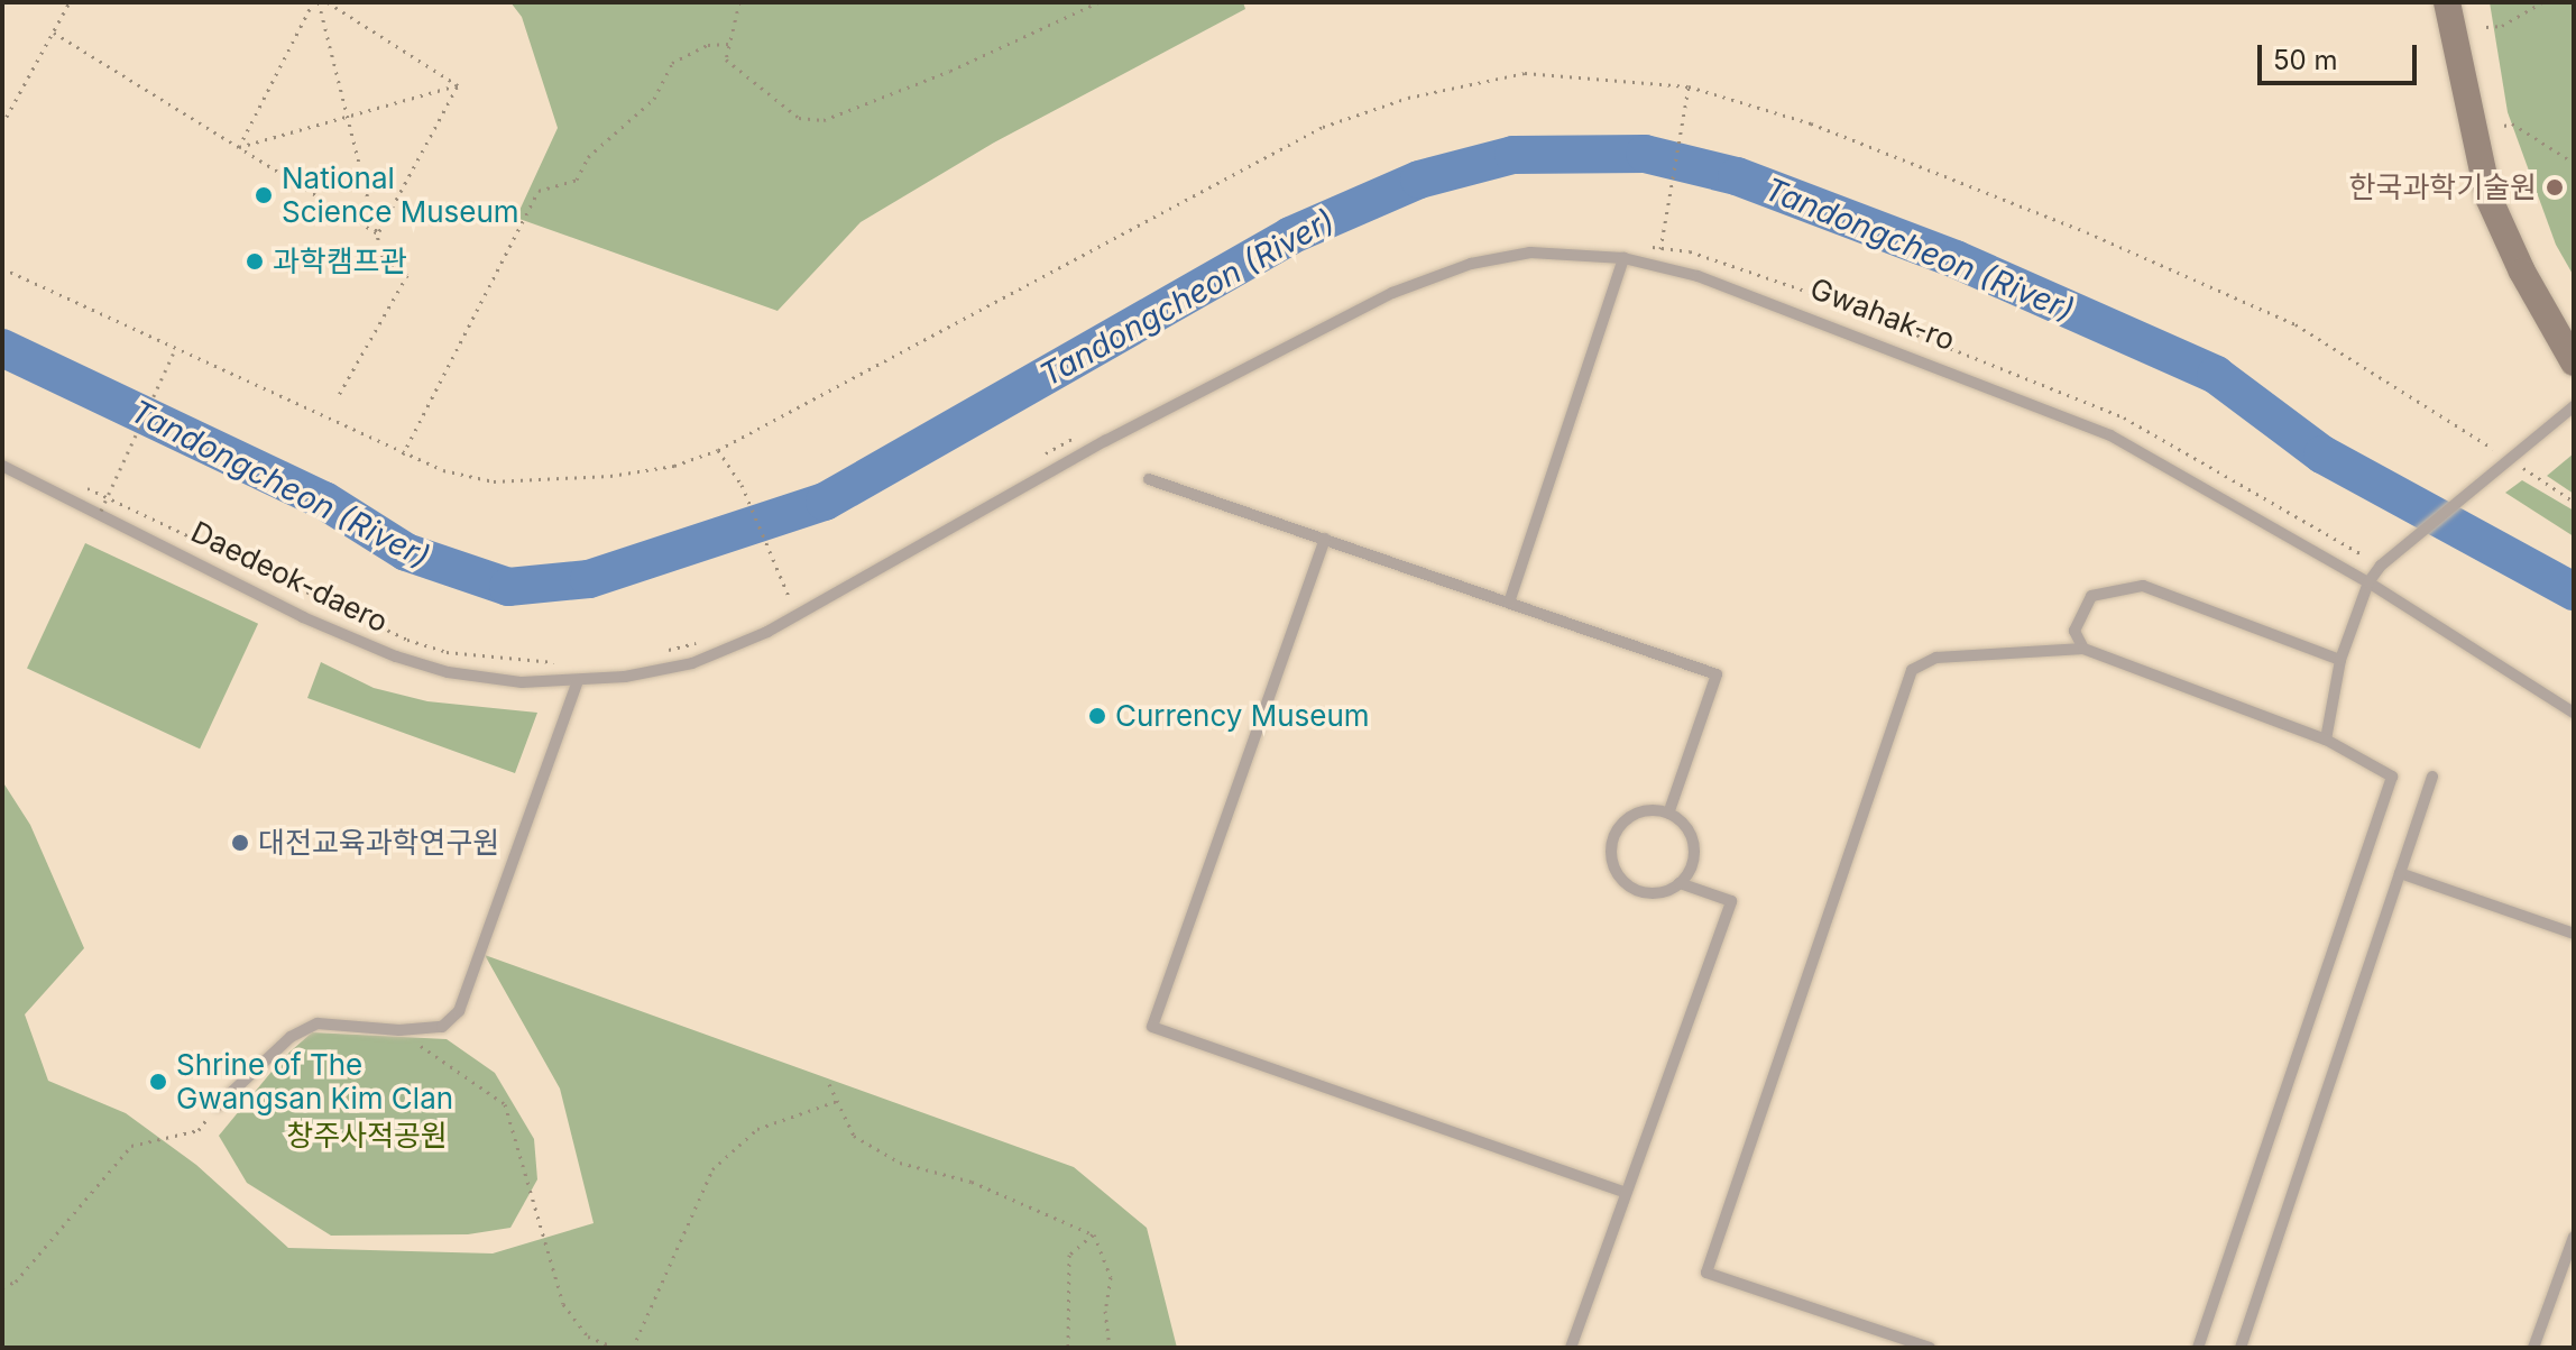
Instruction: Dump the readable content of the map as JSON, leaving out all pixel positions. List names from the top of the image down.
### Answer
{
  "streets": {
    "lane": ["Gwahak-ro", "Daedeok-daero"]
  },
  "crossings": [
    ["Gwahak-ro", "Daedeok-daero"]
  ],
  "water": ["Tandongcheon (River)"],
  "parks": ["창주사적공원"],
  "places": [
    "한국과학기술원",
    "National Science Museum",
    "과학캠프관",
    "Currency Museum",
    "대전교육과학연구원",
    "Shrine of The Gwangsan Kim Clan"
  ],
  "scale_bar": "50 m"
}
